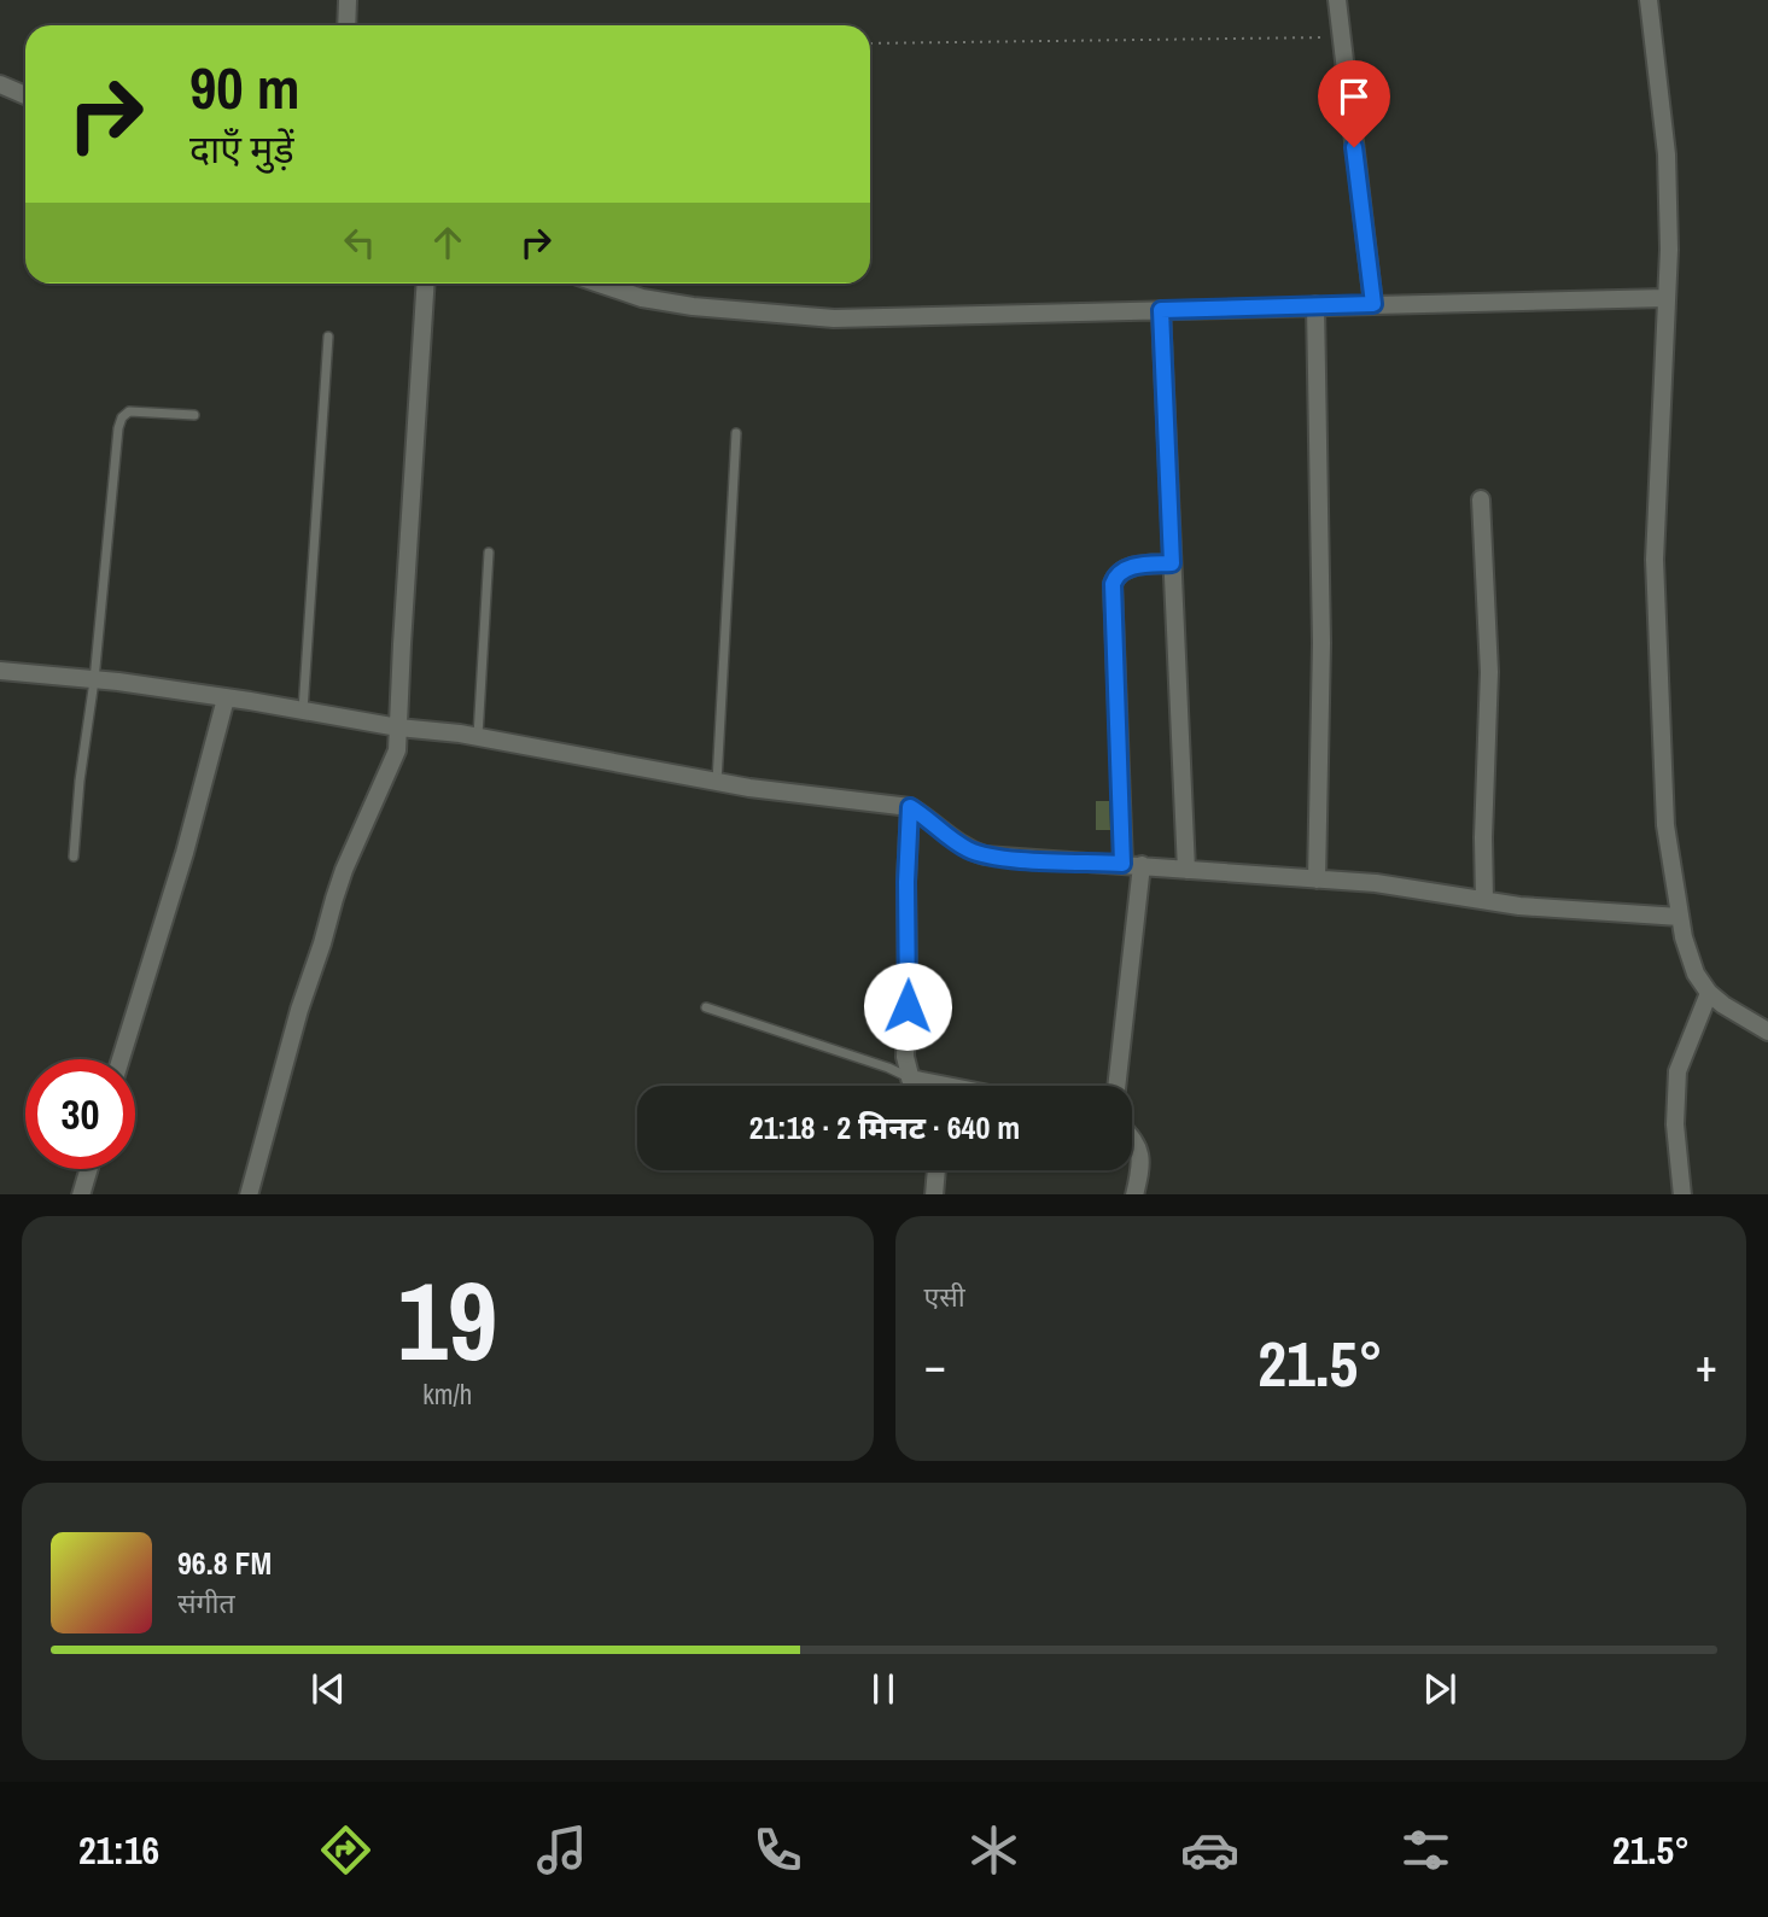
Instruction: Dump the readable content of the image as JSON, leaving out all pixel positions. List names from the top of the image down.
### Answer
{
  "page": {
    "turn": ["90 m", "दाएँ मुड़ें"],
    "limit": "30",
    "trip": "21:18 · 2 मिनट · 640 m",
    "tile": [
      ["19", "km/h"],
      "एसी"
    ],
    "heat": ["−", "21.5°", "+"],
    "song": ["96.8 FM", "संगीत"],
    "tabs": ["21:16", "21.5°"]
  }
}
